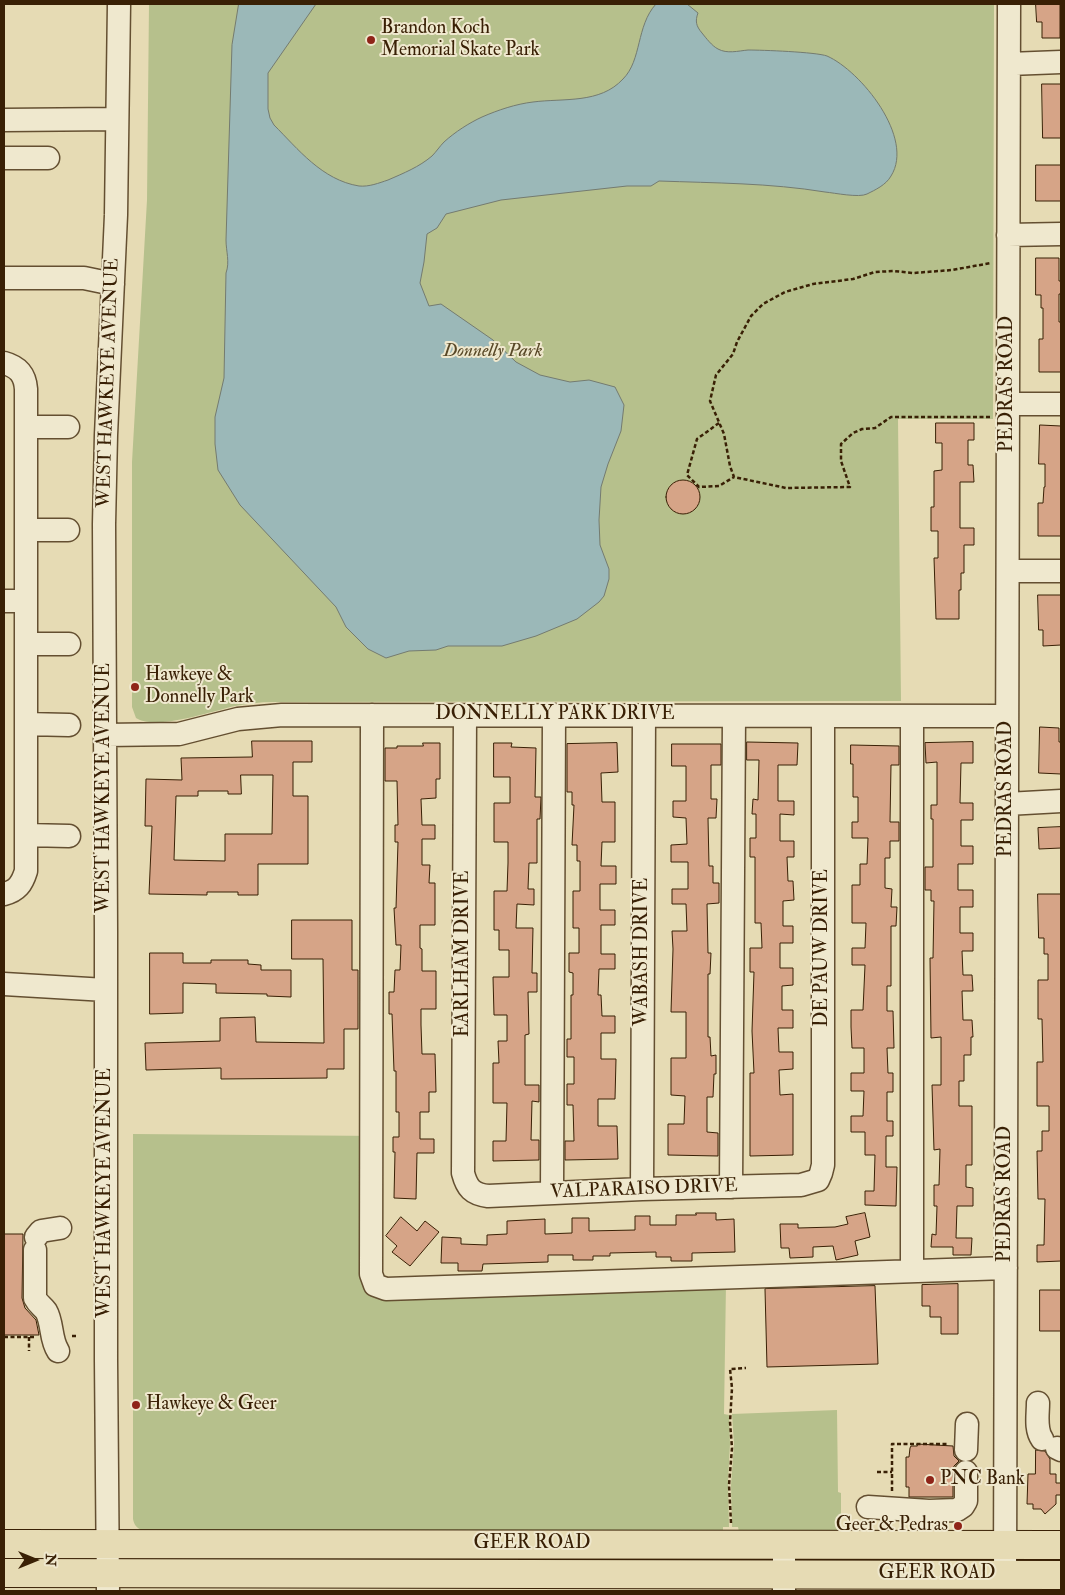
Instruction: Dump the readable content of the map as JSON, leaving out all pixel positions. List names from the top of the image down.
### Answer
{
  "streets": {
    "main road": ["GEER ROAD"],
    "street": [
      "WEST HAWKEYE AVENUE",
      "PEDRAS ROAD",
      "DONNELLY PARK DRIVE",
      "DE PAUW DRIVE",
      "WABASH DRIVE",
      "EARLHAM DRIVE",
      "VALPARAISO DRIVE"
    ]
  },
  "crossings": [
    ["WEST HAWKEYE AVENUE", "DONNELLY PARK DRIVE"],
    ["WEST HAWKEYE AVENUE", "GEER ROAD"],
    ["PEDRAS ROAD", "DONNELLY PARK DRIVE"],
    ["PEDRAS ROAD", "GEER ROAD"],
    ["DONNELLY PARK DRIVE", "DE PAUW DRIVE"],
    ["DONNELLY PARK DRIVE", "WABASH DRIVE"],
    ["DONNELLY PARK DRIVE", "EARLHAM DRIVE"],
    ["DE PAUW DRIVE", "VALPARAISO DRIVE"],
    ["WABASH DRIVE", "VALPARAISO DRIVE"],
    ["EARLHAM DRIVE", "VALPARAISO DRIVE"]
  ],
  "parks": ["Donnelly Park"],
  "places": [
    "Brandon Koch Memorial Skate Park",
    "Hawkeye & Donnelly Park",
    "Hawkeye & Geer",
    "PNC Bank",
    "Geer & Pedras"
  ],
  "north": "right"
}
